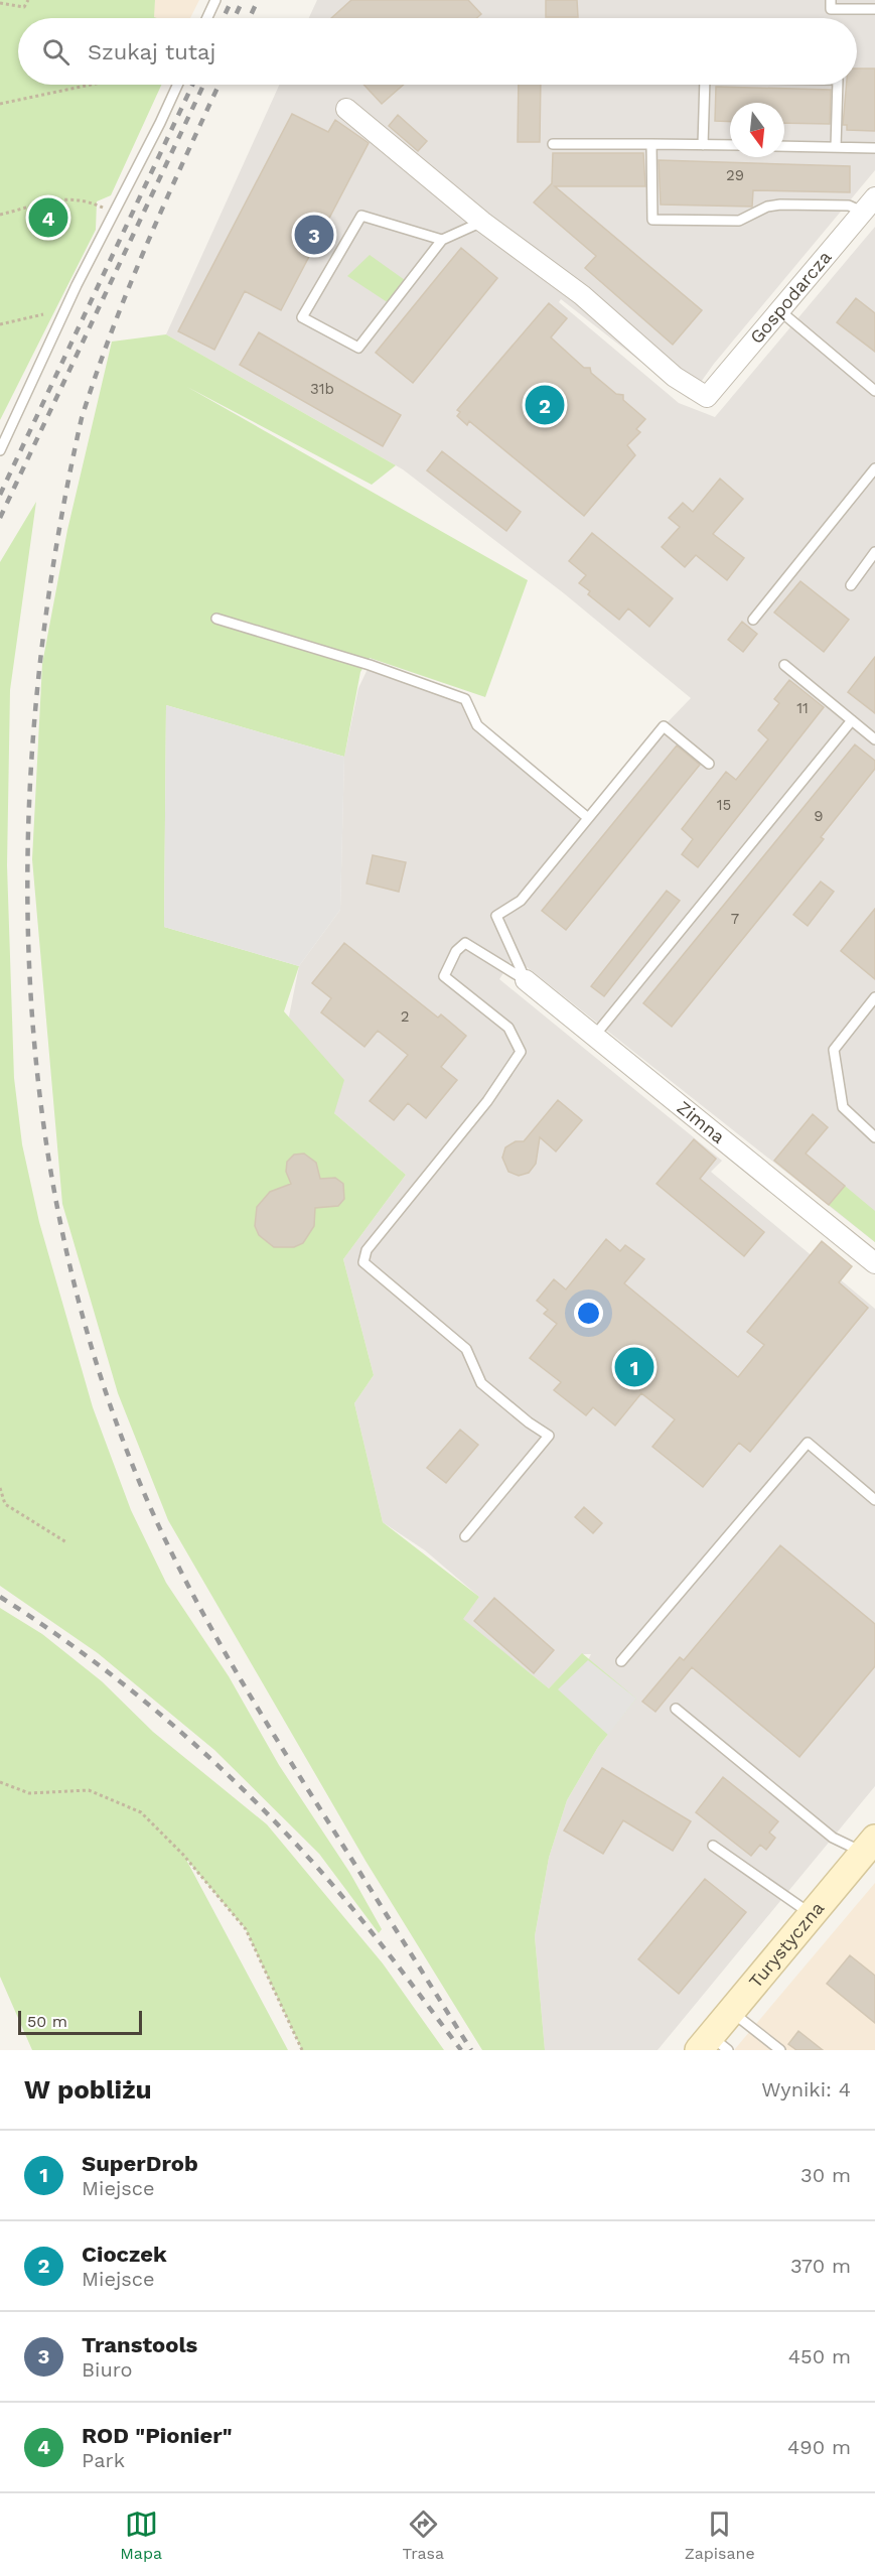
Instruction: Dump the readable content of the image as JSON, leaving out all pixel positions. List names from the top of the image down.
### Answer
{
  "streets": {
    "main road": ["Turystyczna"],
    "street": ["Gospodarcza", "Zimna"]
  },
  "house_numbers": [
    "29",
    "31b",
    "11",
    "15",
    "9",
    "7",
    "2"
  ],
  "scale_bar": "50 m",
  "north": "bottom",
  "page": {
    "search": "Szukaj tutaj",
    "pins": [
      "4",
      "3",
      "2",
      "1"
    ],
    "scale": "50 m",
    "heading": ["W pobliżu", "Wyniki: 4"],
    "list": [
      {
        "mark": "1",
        "name": "SuperDrob",
        "note": "Miejsce",
        "value": "30 m"
      },
      {
        "mark": "2",
        "name": "Cioczek",
        "note": "Miejsce",
        "value": "370 m"
      },
      {
        "mark": "3",
        "name": "Transtools",
        "note": "Biuro",
        "value": "450 m"
      },
      {
        "mark": "4",
        "name": "ROD \"Pionier\"",
        "note": "Park",
        "value": "490 m"
      }
    ],
    "nav": ["Mapa", "Trasa", "Zapisane"]
  }
}
